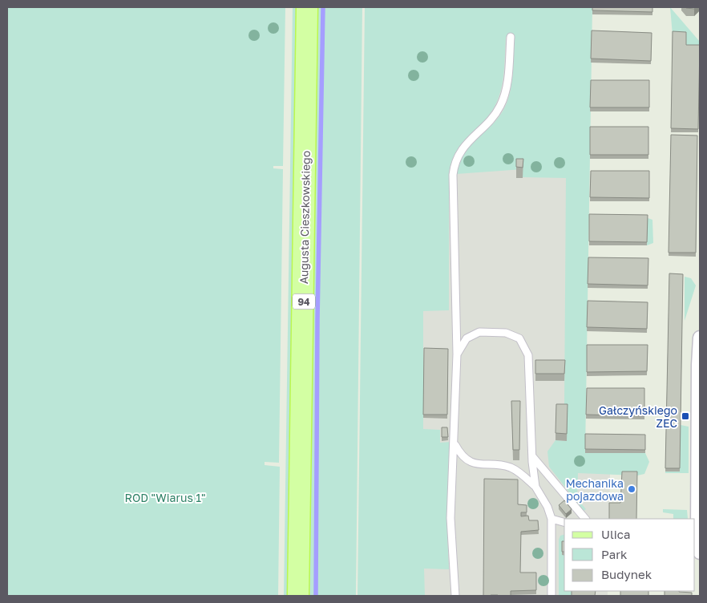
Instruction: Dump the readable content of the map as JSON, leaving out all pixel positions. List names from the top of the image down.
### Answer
{
  "streets": {
    "main road": ["Augusta Cieszkowskiego", "94"]
  },
  "parks": ["ROD \"Wiarus 1\""],
  "places": {
    "transit": ["Gałczyńskiego ZEC"],
    "other": ["Mechanika pojazdowa"]
  },
  "legend": ["Ulica", "Park", "Budynek"]
}
